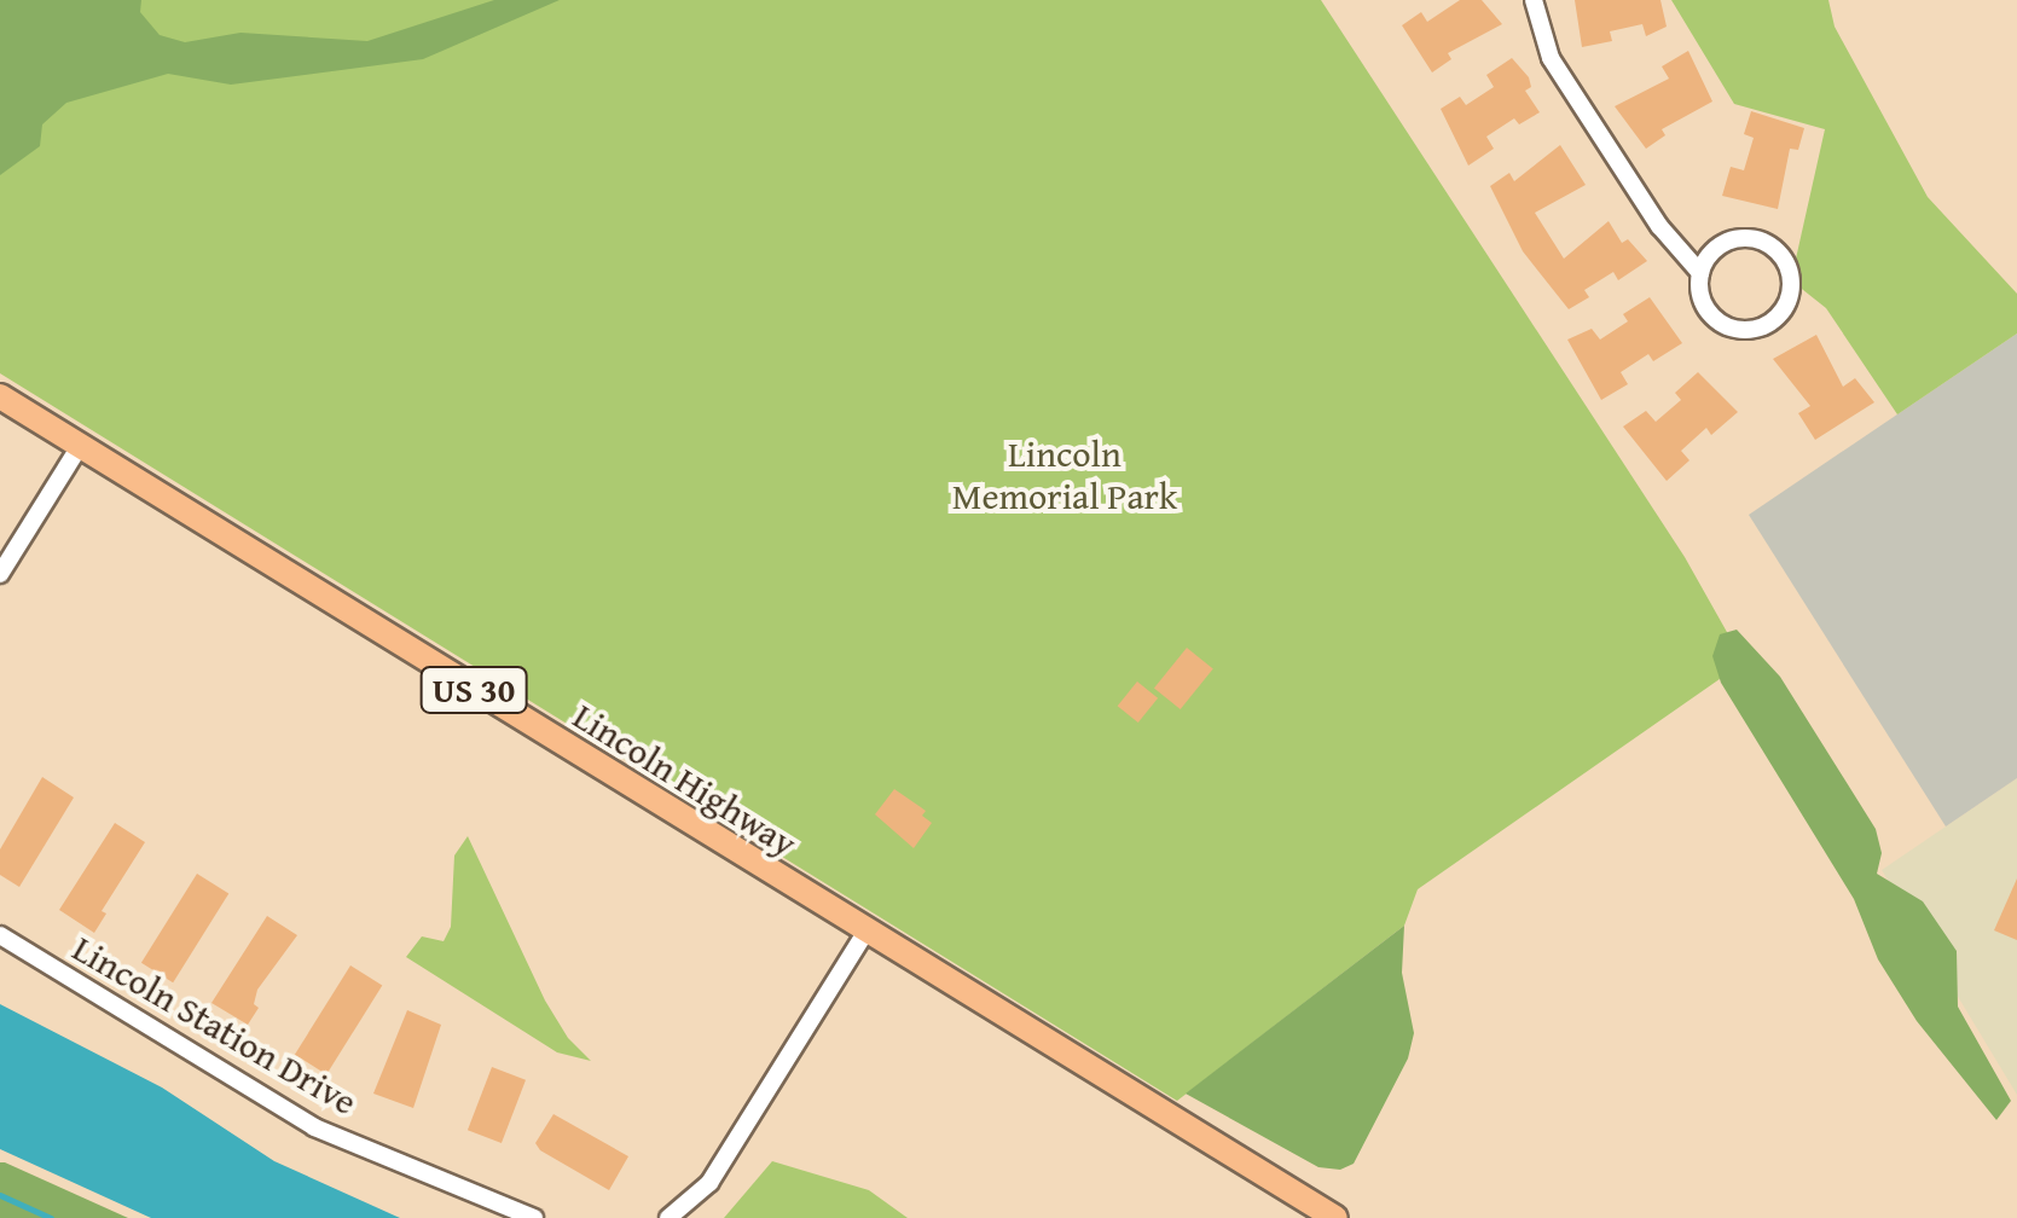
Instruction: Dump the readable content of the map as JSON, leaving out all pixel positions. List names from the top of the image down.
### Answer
{
  "streets": {
    "main road": ["US 30", "Lincoln Highway"],
    "street": ["Lincoln Station Drive"]
  },
  "parks": ["Lincoln Memorial Park"]
}
